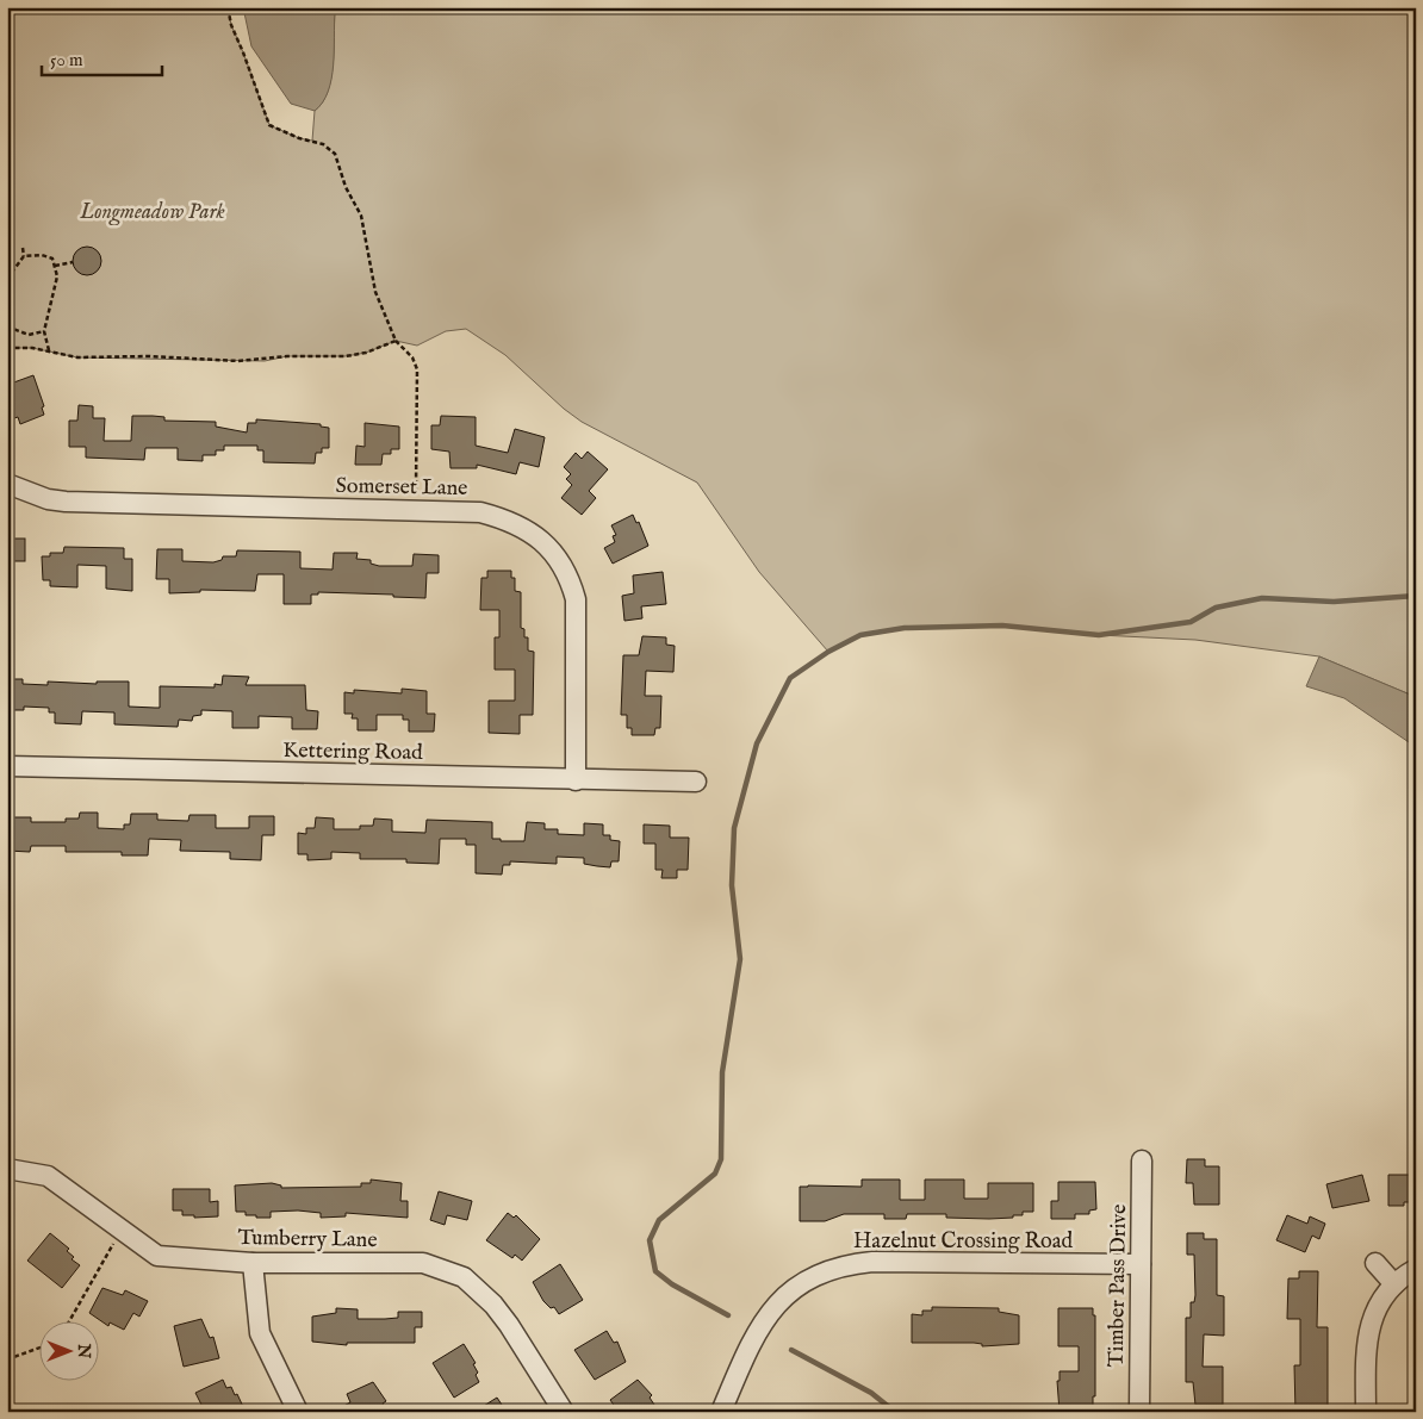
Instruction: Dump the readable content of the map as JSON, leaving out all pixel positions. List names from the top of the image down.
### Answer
{
  "streets": {
    "street": [
      "Somerset Lane",
      "Kettering Road",
      "Tumberry Lane",
      "Hazelnut Crossing Road",
      "Timber Pass Drive"
    ]
  },
  "crossings": [
    ["Somerset Lane", "Kettering Road"],
    ["Hazelnut Crossing Road", "Timber Pass Drive"]
  ],
  "parks": ["Longmeadow Park"],
  "scale_bar": "50 m",
  "north": "right"
}
